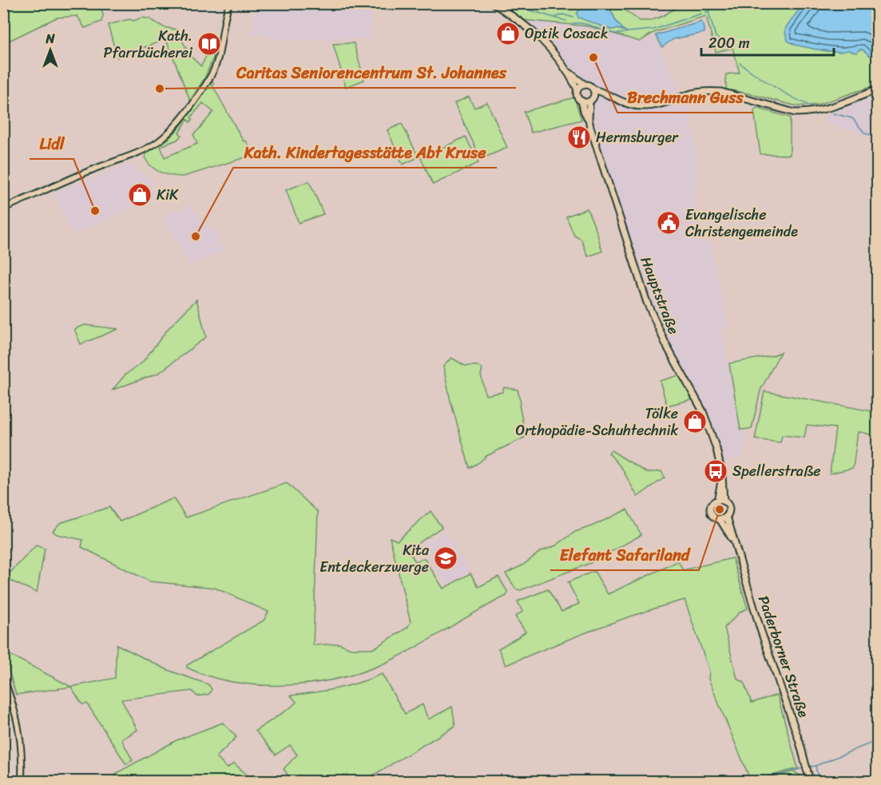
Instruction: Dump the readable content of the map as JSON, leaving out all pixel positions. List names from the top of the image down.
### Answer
{
  "streets": {
    "main road": ["Hauptstraße", "Paderborner Straße"]
  },
  "crossings": [
    ["Hauptstraße", "Paderborner Straße"]
  ],
  "places": {
    "shop": ["Optik Cosack", "KiK", "Tölke Orthopädie-Schuhtechnik"],
    "library": ["Kath. Pfarrbücherei"],
    "other": [
      "Brechmann Guss",
      "Caritas Seniorencentrum St. Johannes",
      "Lidl",
      "Kath. Kindertagesstätte Abt Kruse",
      "Elefant Safariland"
    ],
    "restaurant": ["Hermsburger"],
    "public building": ["Evangelische Christengemeinde"],
    "bus stop": ["Spellerstraße"],
    "school or university": ["Kita Entdeckerzwerge"]
  },
  "scale_bar": "200 m",
  "north": "top"
}
